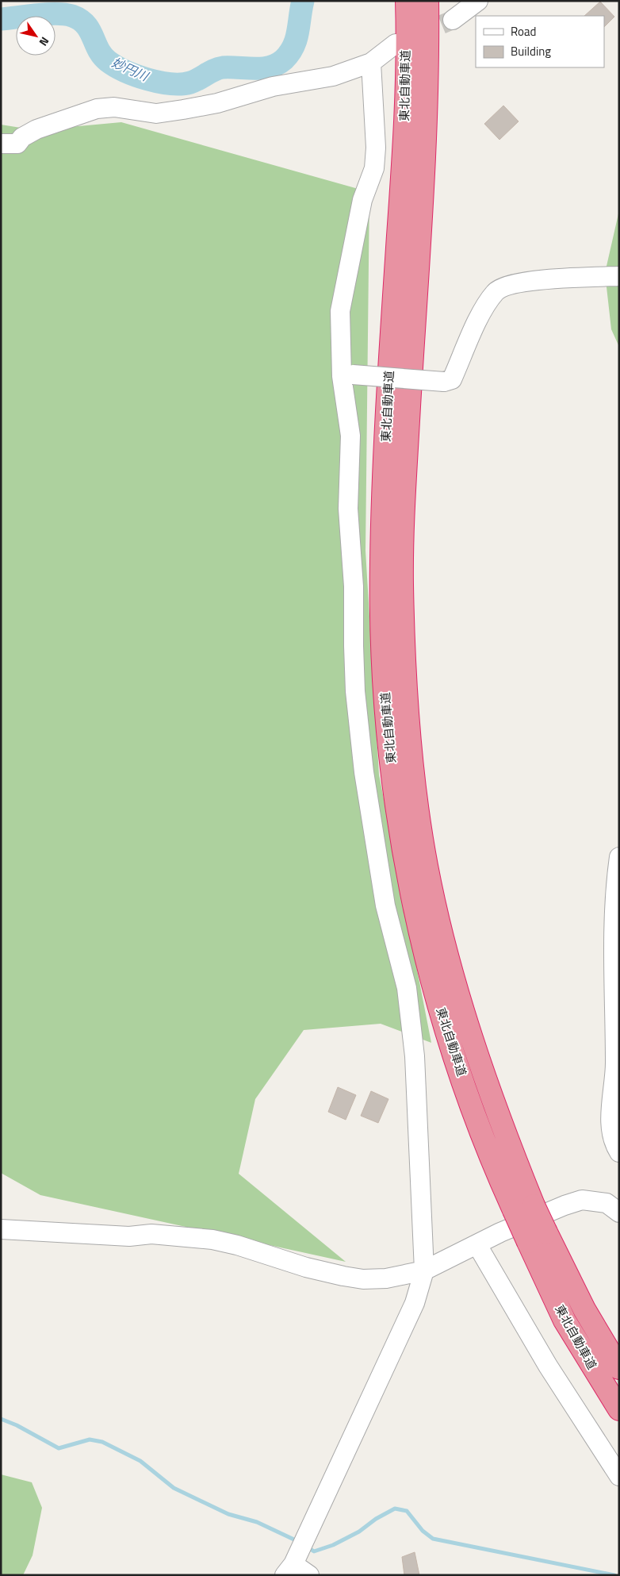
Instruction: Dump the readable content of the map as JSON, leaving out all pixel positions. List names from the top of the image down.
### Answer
{
  "streets": {
    "highway": ["東北自動車道"]
  },
  "water": ["妙円川"],
  "legend": ["Road", "Building"],
  "north": "bottom right"
}
